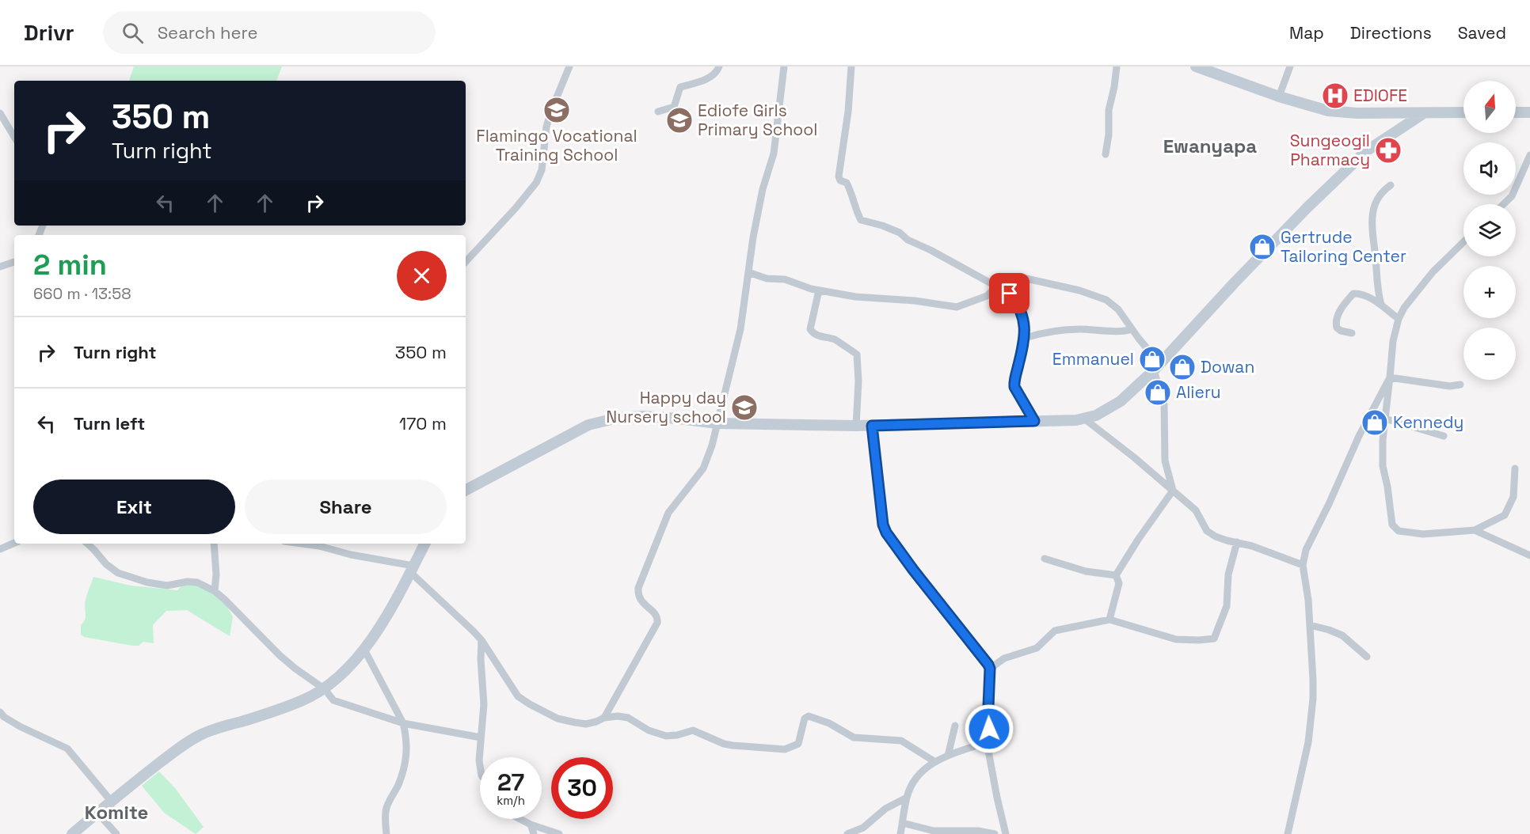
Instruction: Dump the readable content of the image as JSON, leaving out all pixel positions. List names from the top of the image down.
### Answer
{
  "districts": ["Ewanyapa", "Komite"],
  "places": {
    "hospital": ["EDIOFE"],
    "school or university": ["Flamingo Vocational Training School", "Ediofe Girls Primary School", "Happy day Nursery school"],
    "pharmacy": ["Sungeogil Pharmacy"],
    "shop": [
      "Gertrude Tailoring Center",
      "Emmanuel",
      "Dowan",
      "Alieru",
      "Kennedy"
    ]
  },
  "north": "top",
  "page": {
    "header": "Drivr",
    "search": "Search here",
    "nav": ["Map", "Directions", "Saved"],
    "map_buttons": ["+", "−"],
    "turn": ["350 m", "Turn right"],
    "heading": ["2 min", "660 m · 13:58"],
    "list": [
      {
        "name": "Turn right",
        "value": "350 m"
      },
      {
        "name": "Turn left",
        "value": "170 m"
      }
    ],
    "buttons": ["Exit", "Share"],
    "speed": "27 km/h",
    "limit": "30"
  }
}
